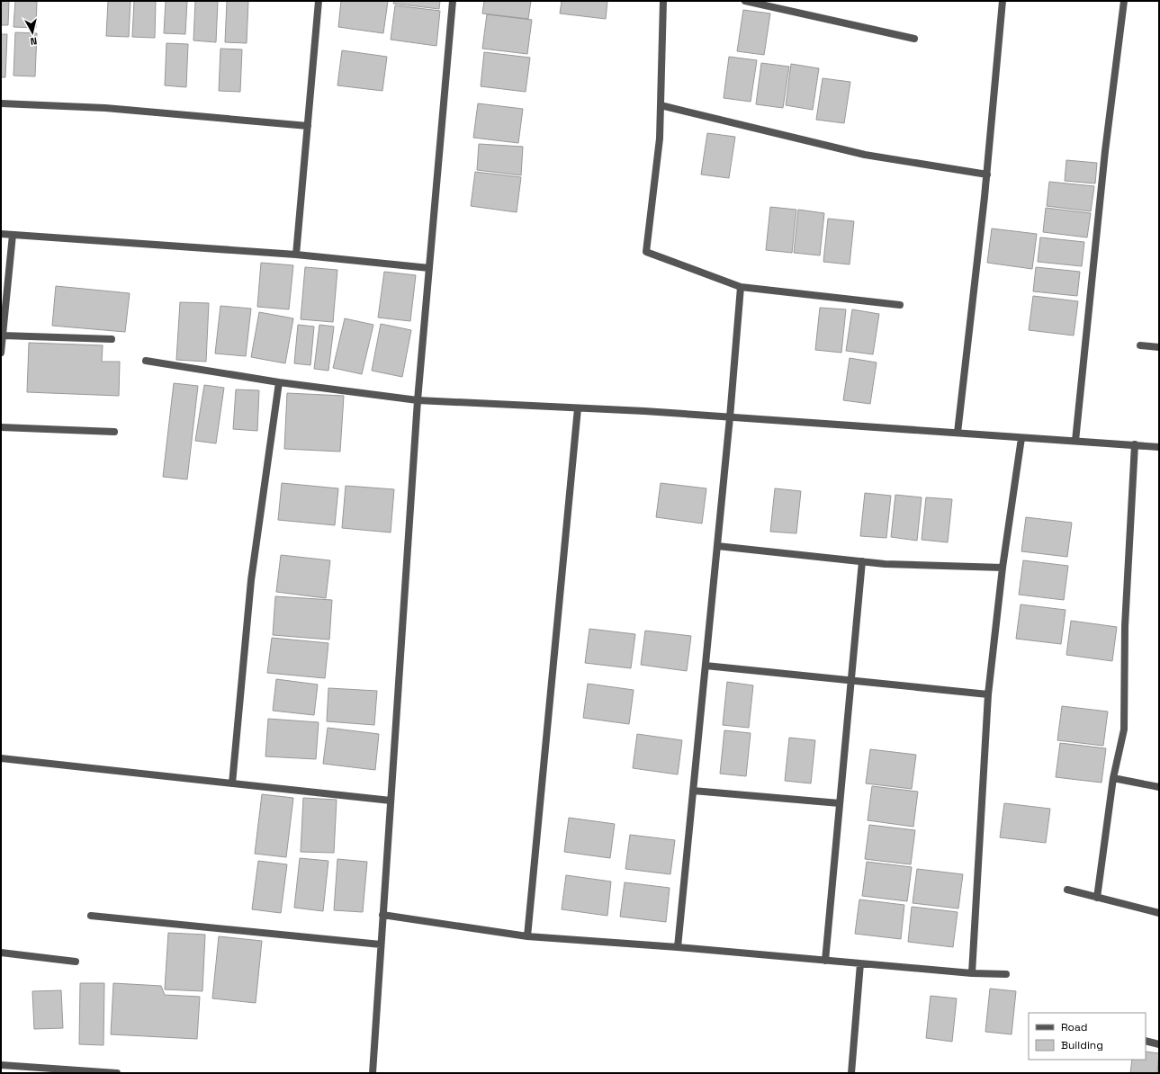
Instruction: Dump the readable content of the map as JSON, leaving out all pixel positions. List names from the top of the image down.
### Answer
{
  "legend": ["Road", "Building"],
  "north": "bottom"
}
